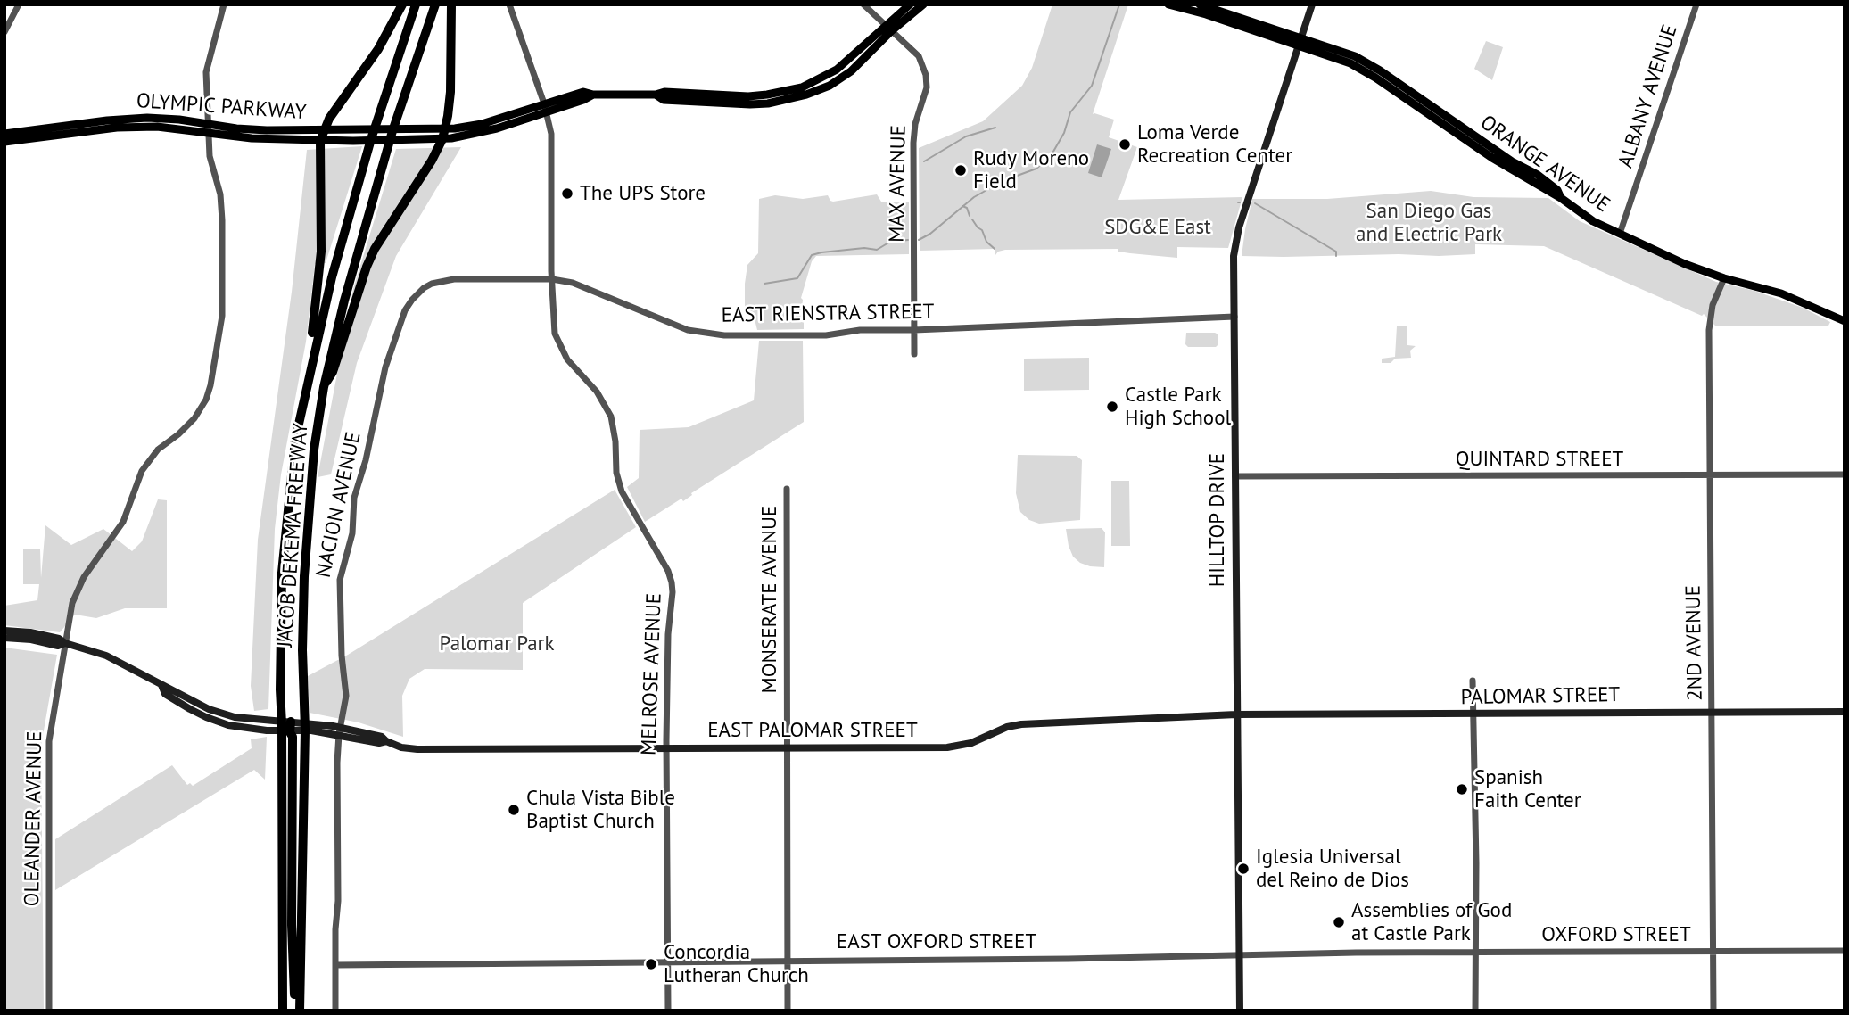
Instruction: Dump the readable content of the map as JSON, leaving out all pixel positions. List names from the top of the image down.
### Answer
{
  "streets": {
    "highway": ["JACOB DEKEMA FREEWAY"],
    "main road": [
      "OLYMPIC PARKWAY",
      "ORANGE AVENUE",
      "HILLTOP DRIVE",
      "PALOMAR STREET",
      "EAST PALOMAR STREET"
    ],
    "street": [
      "ALBANY AVENUE",
      "MAX AVENUE",
      "EAST RIENSTRA STREET",
      "QUINTARD STREET",
      "NACION AVENUE",
      "MONSERATE AVENUE",
      "2ND AVENUE",
      "MELROSE AVENUE",
      "OLEANDER AVENUE",
      "OXFORD STREET",
      "EAST OXFORD STREET"
    ]
  },
  "crossings": [
    ["ALBANY AVENUE", "ORANGE AVENUE"],
    ["OLYMPIC PARKWAY", "OLEANDER AVENUE"],
    ["ORANGE AVENUE", "HILLTOP DRIVE"],
    ["ORANGE AVENUE", "2ND AVENUE"],
    ["MAX AVENUE", "EAST RIENSTRA STREET"],
    ["EAST RIENSTRA STREET", "NACION AVENUE"],
    ["EAST RIENSTRA STREET", "HILLTOP DRIVE"],
    ["EAST RIENSTRA STREET", "MELROSE AVENUE"],
    ["QUINTARD STREET", "HILLTOP DRIVE"],
    ["QUINTARD STREET", "2ND AVENUE"],
    ["NACION AVENUE", "EAST PALOMAR STREET"],
    ["NACION AVENUE", "EAST OXFORD STREET"],
    ["HILLTOP DRIVE", "PALOMAR STREET"],
    ["HILLTOP DRIVE", "EAST PALOMAR STREET"],
    ["HILLTOP DRIVE", "OXFORD STREET"],
    ["HILLTOP DRIVE", "EAST OXFORD STREET"],
    ["MONSERATE AVENUE", "EAST PALOMAR STREET"],
    ["MONSERATE AVENUE", "EAST OXFORD STREET"],
    ["2ND AVENUE", "PALOMAR STREET"],
    ["2ND AVENUE", "OXFORD STREET"],
    ["MELROSE AVENUE", "EAST PALOMAR STREET"],
    ["MELROSE AVENUE", "EAST OXFORD STREET"],
    ["PALOMAR STREET", "EAST PALOMAR STREET"],
    ["EAST PALOMAR STREET", "OLEANDER AVENUE"],
    ["OXFORD STREET", "EAST OXFORD STREET"]
  ],
  "parks": ["San Diego Gas and Electric Park", "SDG&E East", "Palomar Park"],
  "places": [
    "Loma Verde Recreation Center",
    "Rudy Moreno Field",
    "The UPS Store",
    "Castle Park High School",
    "Spanish Faith Center",
    "Chula Vista Bible Baptist Church",
    "Iglesia Universal del Reino de Dios",
    "Assemblies of God at Castle Park",
    "Concordia Lutheran Church"
  ]
}
